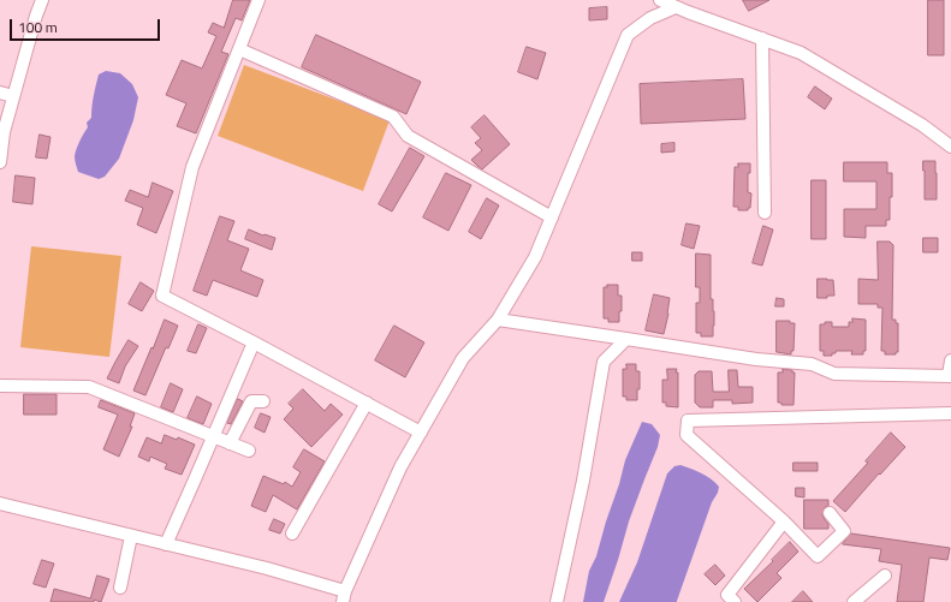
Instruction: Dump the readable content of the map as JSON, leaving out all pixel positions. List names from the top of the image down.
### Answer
{
  "scale_bar": "100 m"
}
